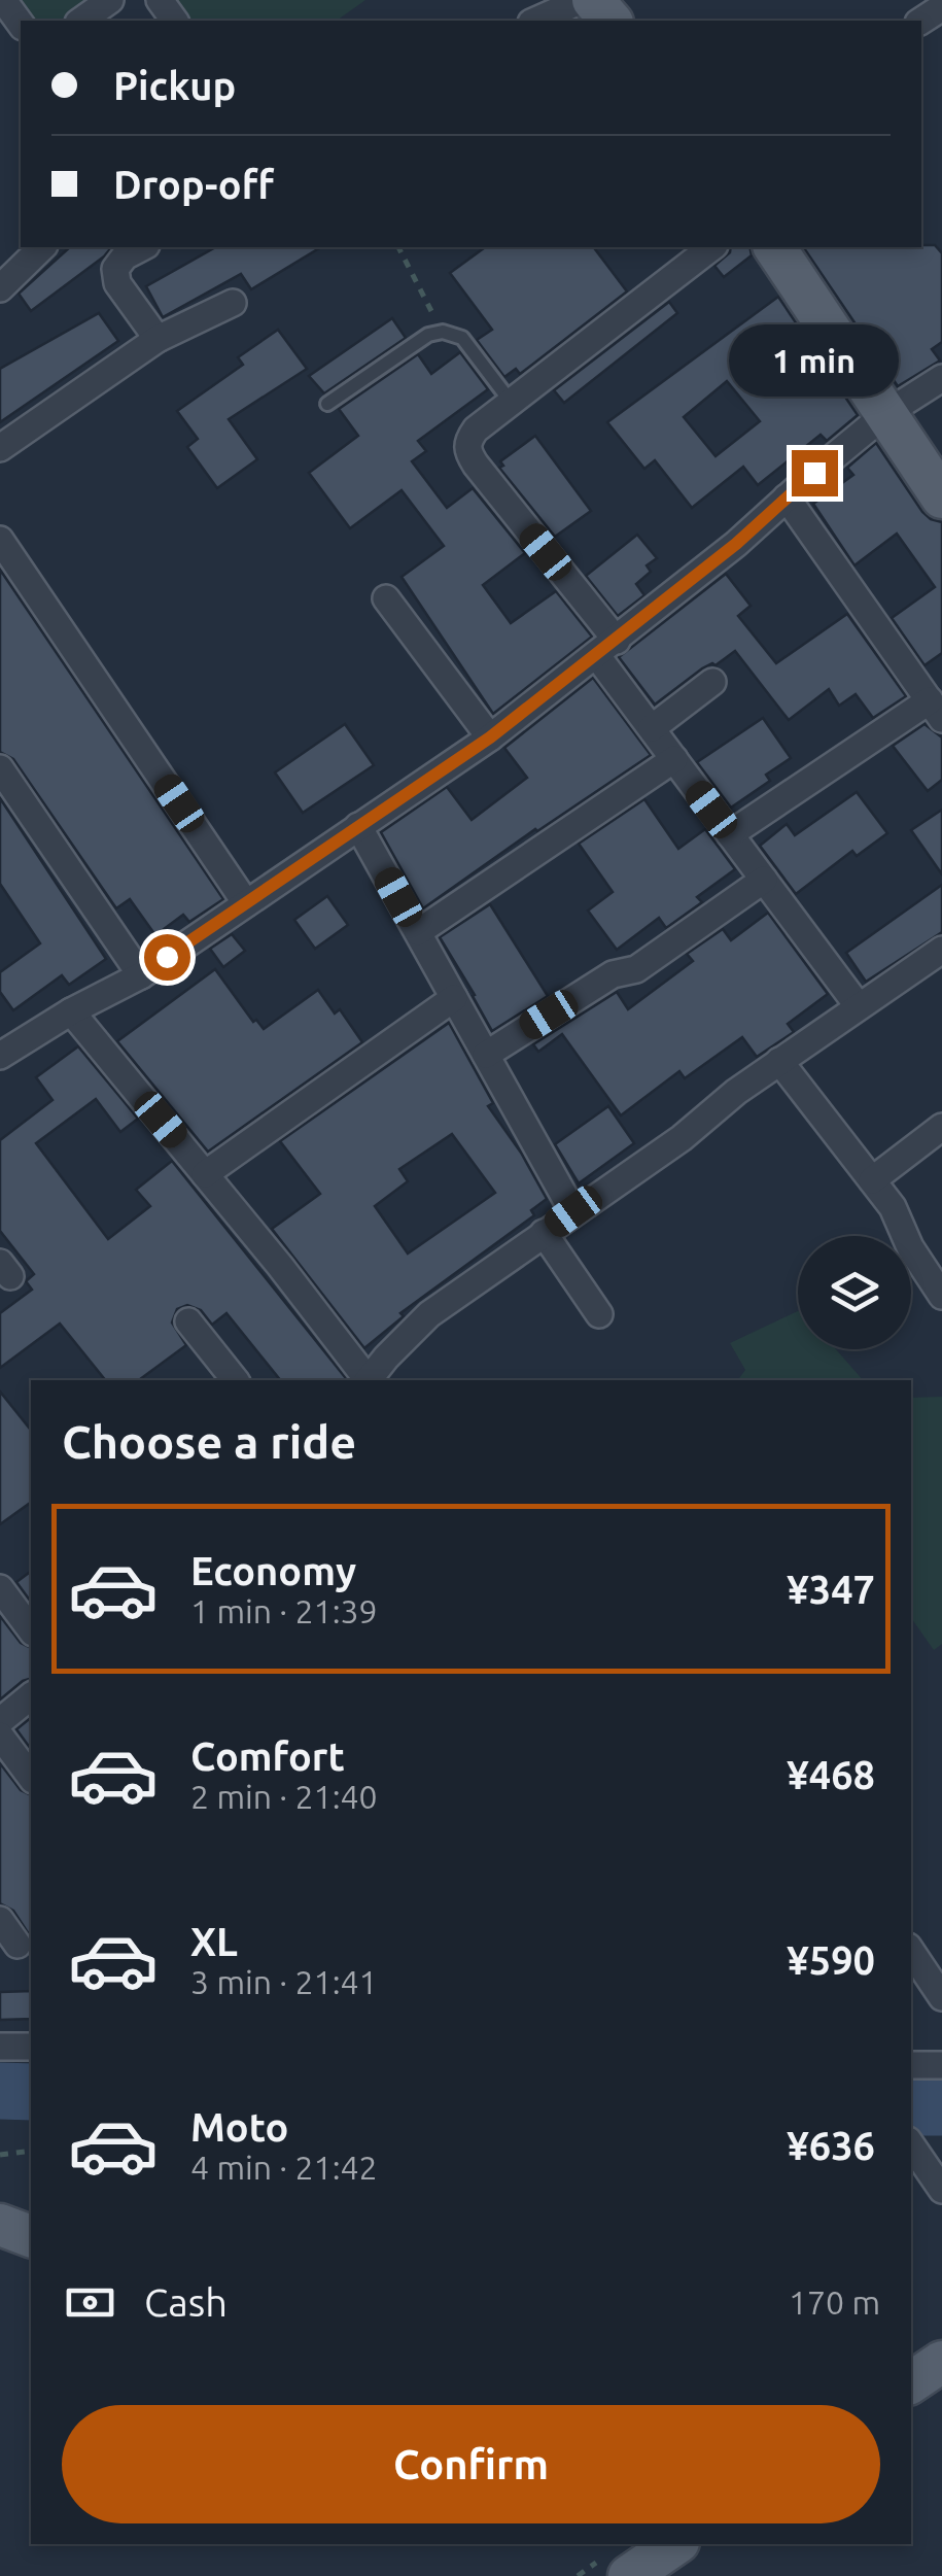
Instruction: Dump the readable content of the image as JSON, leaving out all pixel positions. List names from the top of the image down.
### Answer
{
  "page": {
    "banner": ["Pickup", "Drop-off"],
    "bubble": "1 min",
    "heading": "Choose a ride",
    "list": [
      {
        "name": "Economy",
        "note": "1 min · 21:39",
        "value": "¥347"
      },
      {
        "name": "Comfort",
        "note": "2 min · 21:40",
        "value": "¥468"
      },
      {
        "name": "XL",
        "note": "3 min · 21:41",
        "value": "¥590"
      },
      {
        "name": "Moto",
        "note": "4 min · 21:42",
        "value": "¥636"
      }
    ],
    "pay": ["Cash", "170 m"],
    "buttons": "Confirm"
  }
}
